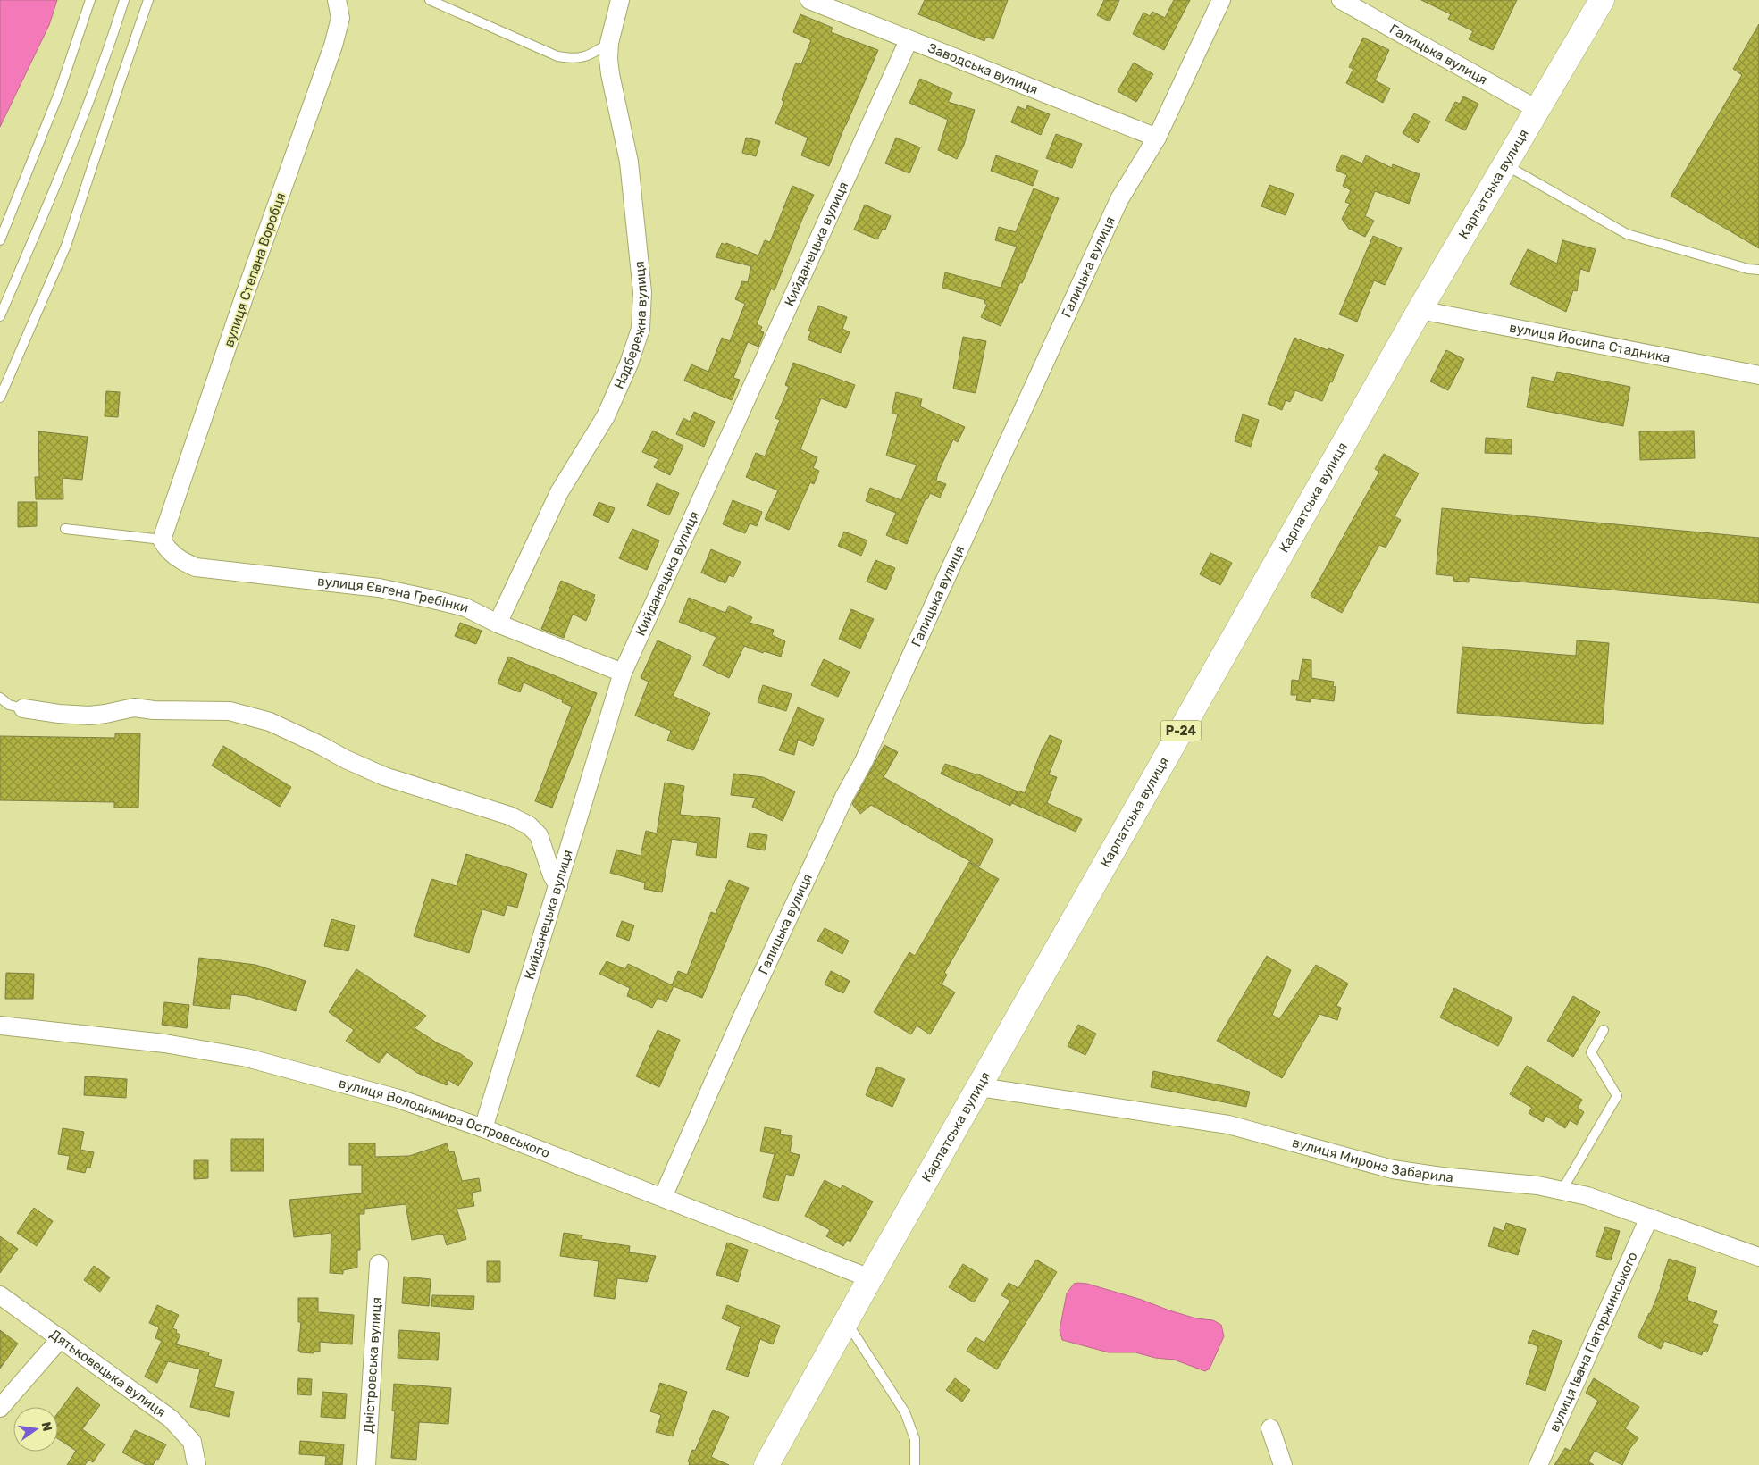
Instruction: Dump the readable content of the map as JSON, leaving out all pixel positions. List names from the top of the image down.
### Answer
{
  "streets": {
    "main road": ["Карпатська вулиця", "Р-24"],
    "street": [
      "Галицька вулиця",
      "Заводська вулиця",
      "Кийданецька вулиця",
      "вулиця Степана Воробця",
      "Надбережна вулиця",
      "вулиця Йосипа Стадника",
      "вулиця Євгена Гребінки",
      "вулиця Володимира Островського",
      "вулиця Мирона Забарила",
      "вулиця Івана Паторжинського",
      "Дністровська вулиця",
      "Дятьковецька вулиця"
    ]
  },
  "crossings": [
    ["Галицька вулиця", "Заводська вулиця"],
    ["Галицька вулиця", "Карпатська вулиця"],
    ["Галицька вулиця", "вулиця Володимира Островського"],
    ["Заводська вулиця", "Кийданецька вулиця"],
    ["Карпатська вулиця", "вулиця Йосипа Стадника"],
    ["Карпатська вулиця", "вулиця Володимира Островського"],
    ["Карпатська вулиця", "вулиця Мирона Забарила"],
    ["Кийданецька вулиця", "вулиця Євгена Гребінки"],
    ["Кийданецька вулиця", "вулиця Володимира Островського"],
    ["вулиця Степана Воробця", "вулиця Євгена Гребінки"],
    ["Надбережна вулиця", "вулиця Євгена Гребінки"],
    ["вулиця Мирона Забарила", "вулиця Івана Паторжинського"]
  ],
  "north": "right"
}
